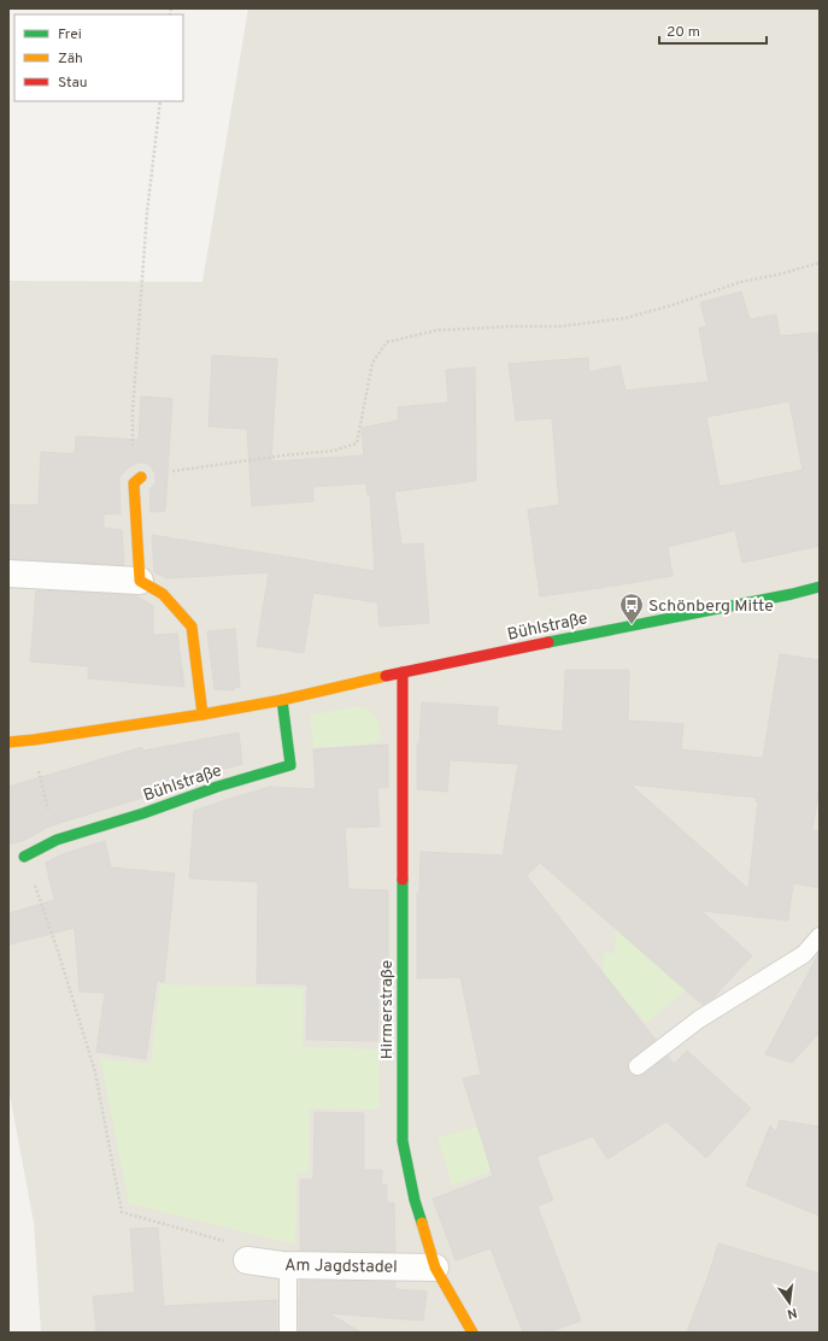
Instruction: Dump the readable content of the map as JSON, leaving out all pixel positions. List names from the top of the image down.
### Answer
{
  "streets": {
    "street": ["Bühlstraße", "Hirmerstraße", "Am Jagdstadel"]
  },
  "crossings": [
    ["Bühlstraße", "Hirmerstraße"],
    ["Hirmerstraße", "Am Jagdstadel"]
  ],
  "places": {
    "bus stop": ["Schönberg Mitte"]
  },
  "legend": ["Frei", "Zäh", "Stau"],
  "scale_bar": "20 m",
  "north": "bottom"
}
